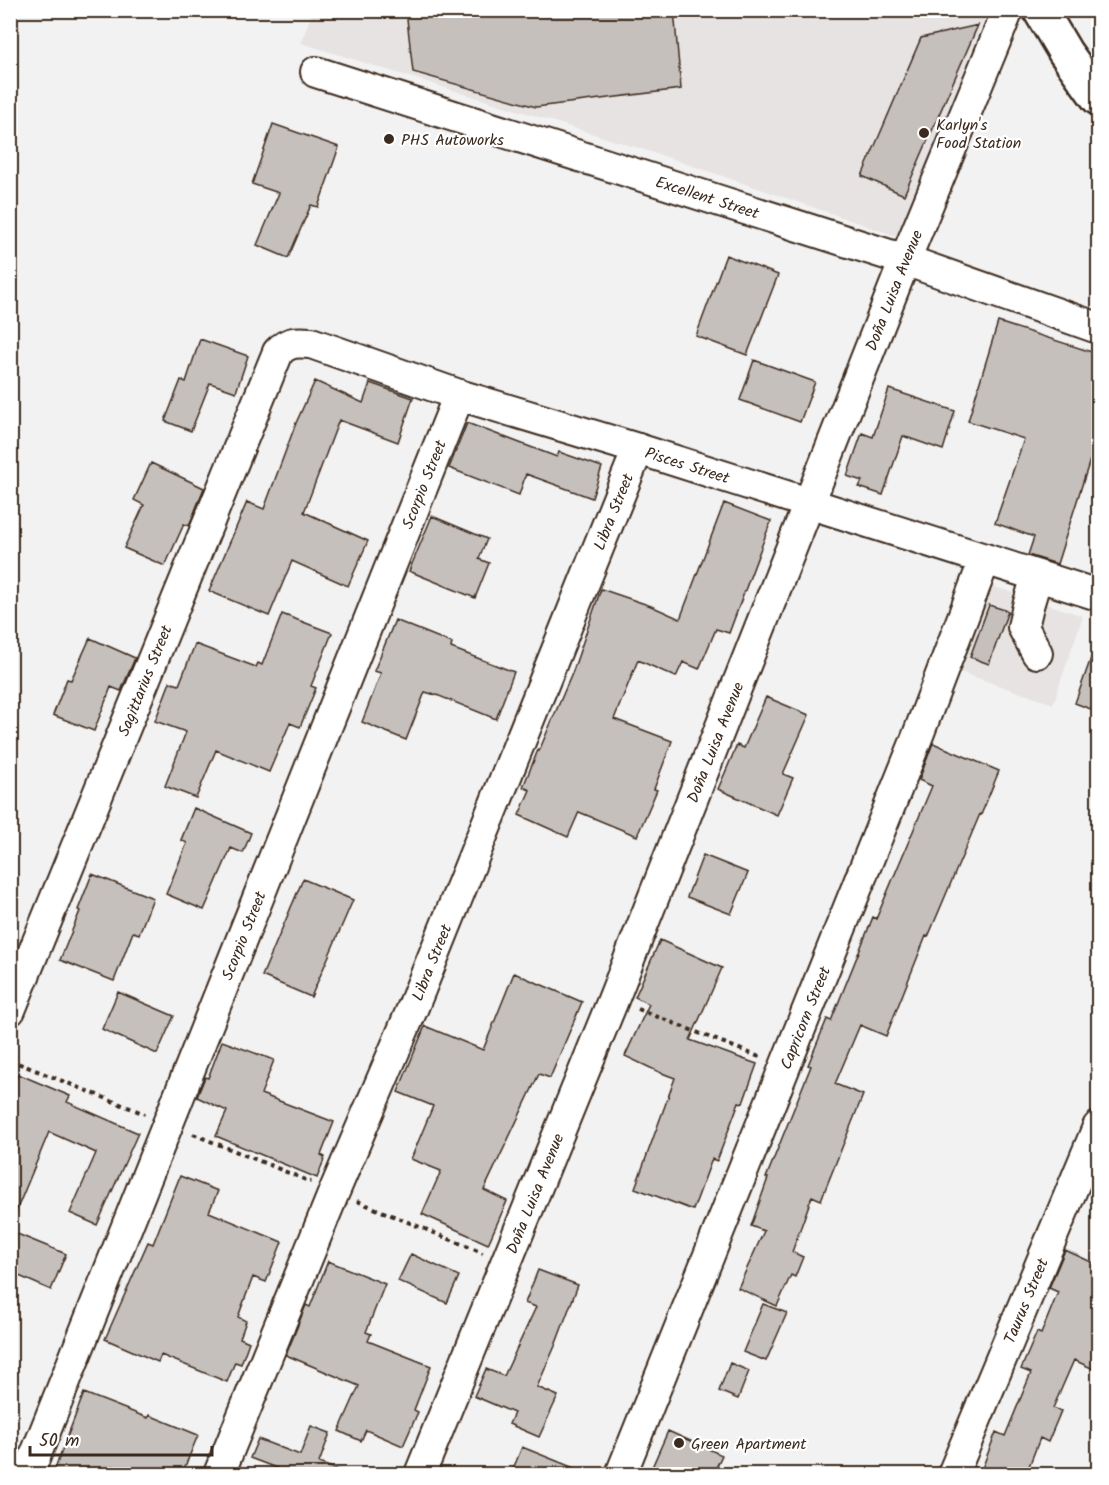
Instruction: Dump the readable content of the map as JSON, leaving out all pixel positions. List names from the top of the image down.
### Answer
{
  "streets": {
    "street": [
      "Excellent Street",
      "Doña Luisa Avenue",
      "Pisces Street",
      "Scorpio Street",
      "Libra Street",
      "Sagittarius Street",
      "Capricorn Street",
      "Taurus Street"
    ]
  },
  "crossings": [
    ["Excellent Street", "Doña Luisa Avenue"],
    ["Doña Luisa Avenue", "Pisces Street"],
    ["Pisces Street", "Scorpio Street"],
    ["Pisces Street", "Libra Street"],
    ["Pisces Street", "Sagittarius Street"],
    ["Pisces Street", "Capricorn Street"]
  ],
  "places": ["Karlyn's Food Station", "PHS Autoworks", "Green Apartment"],
  "scale_bar": "50 m"
}
